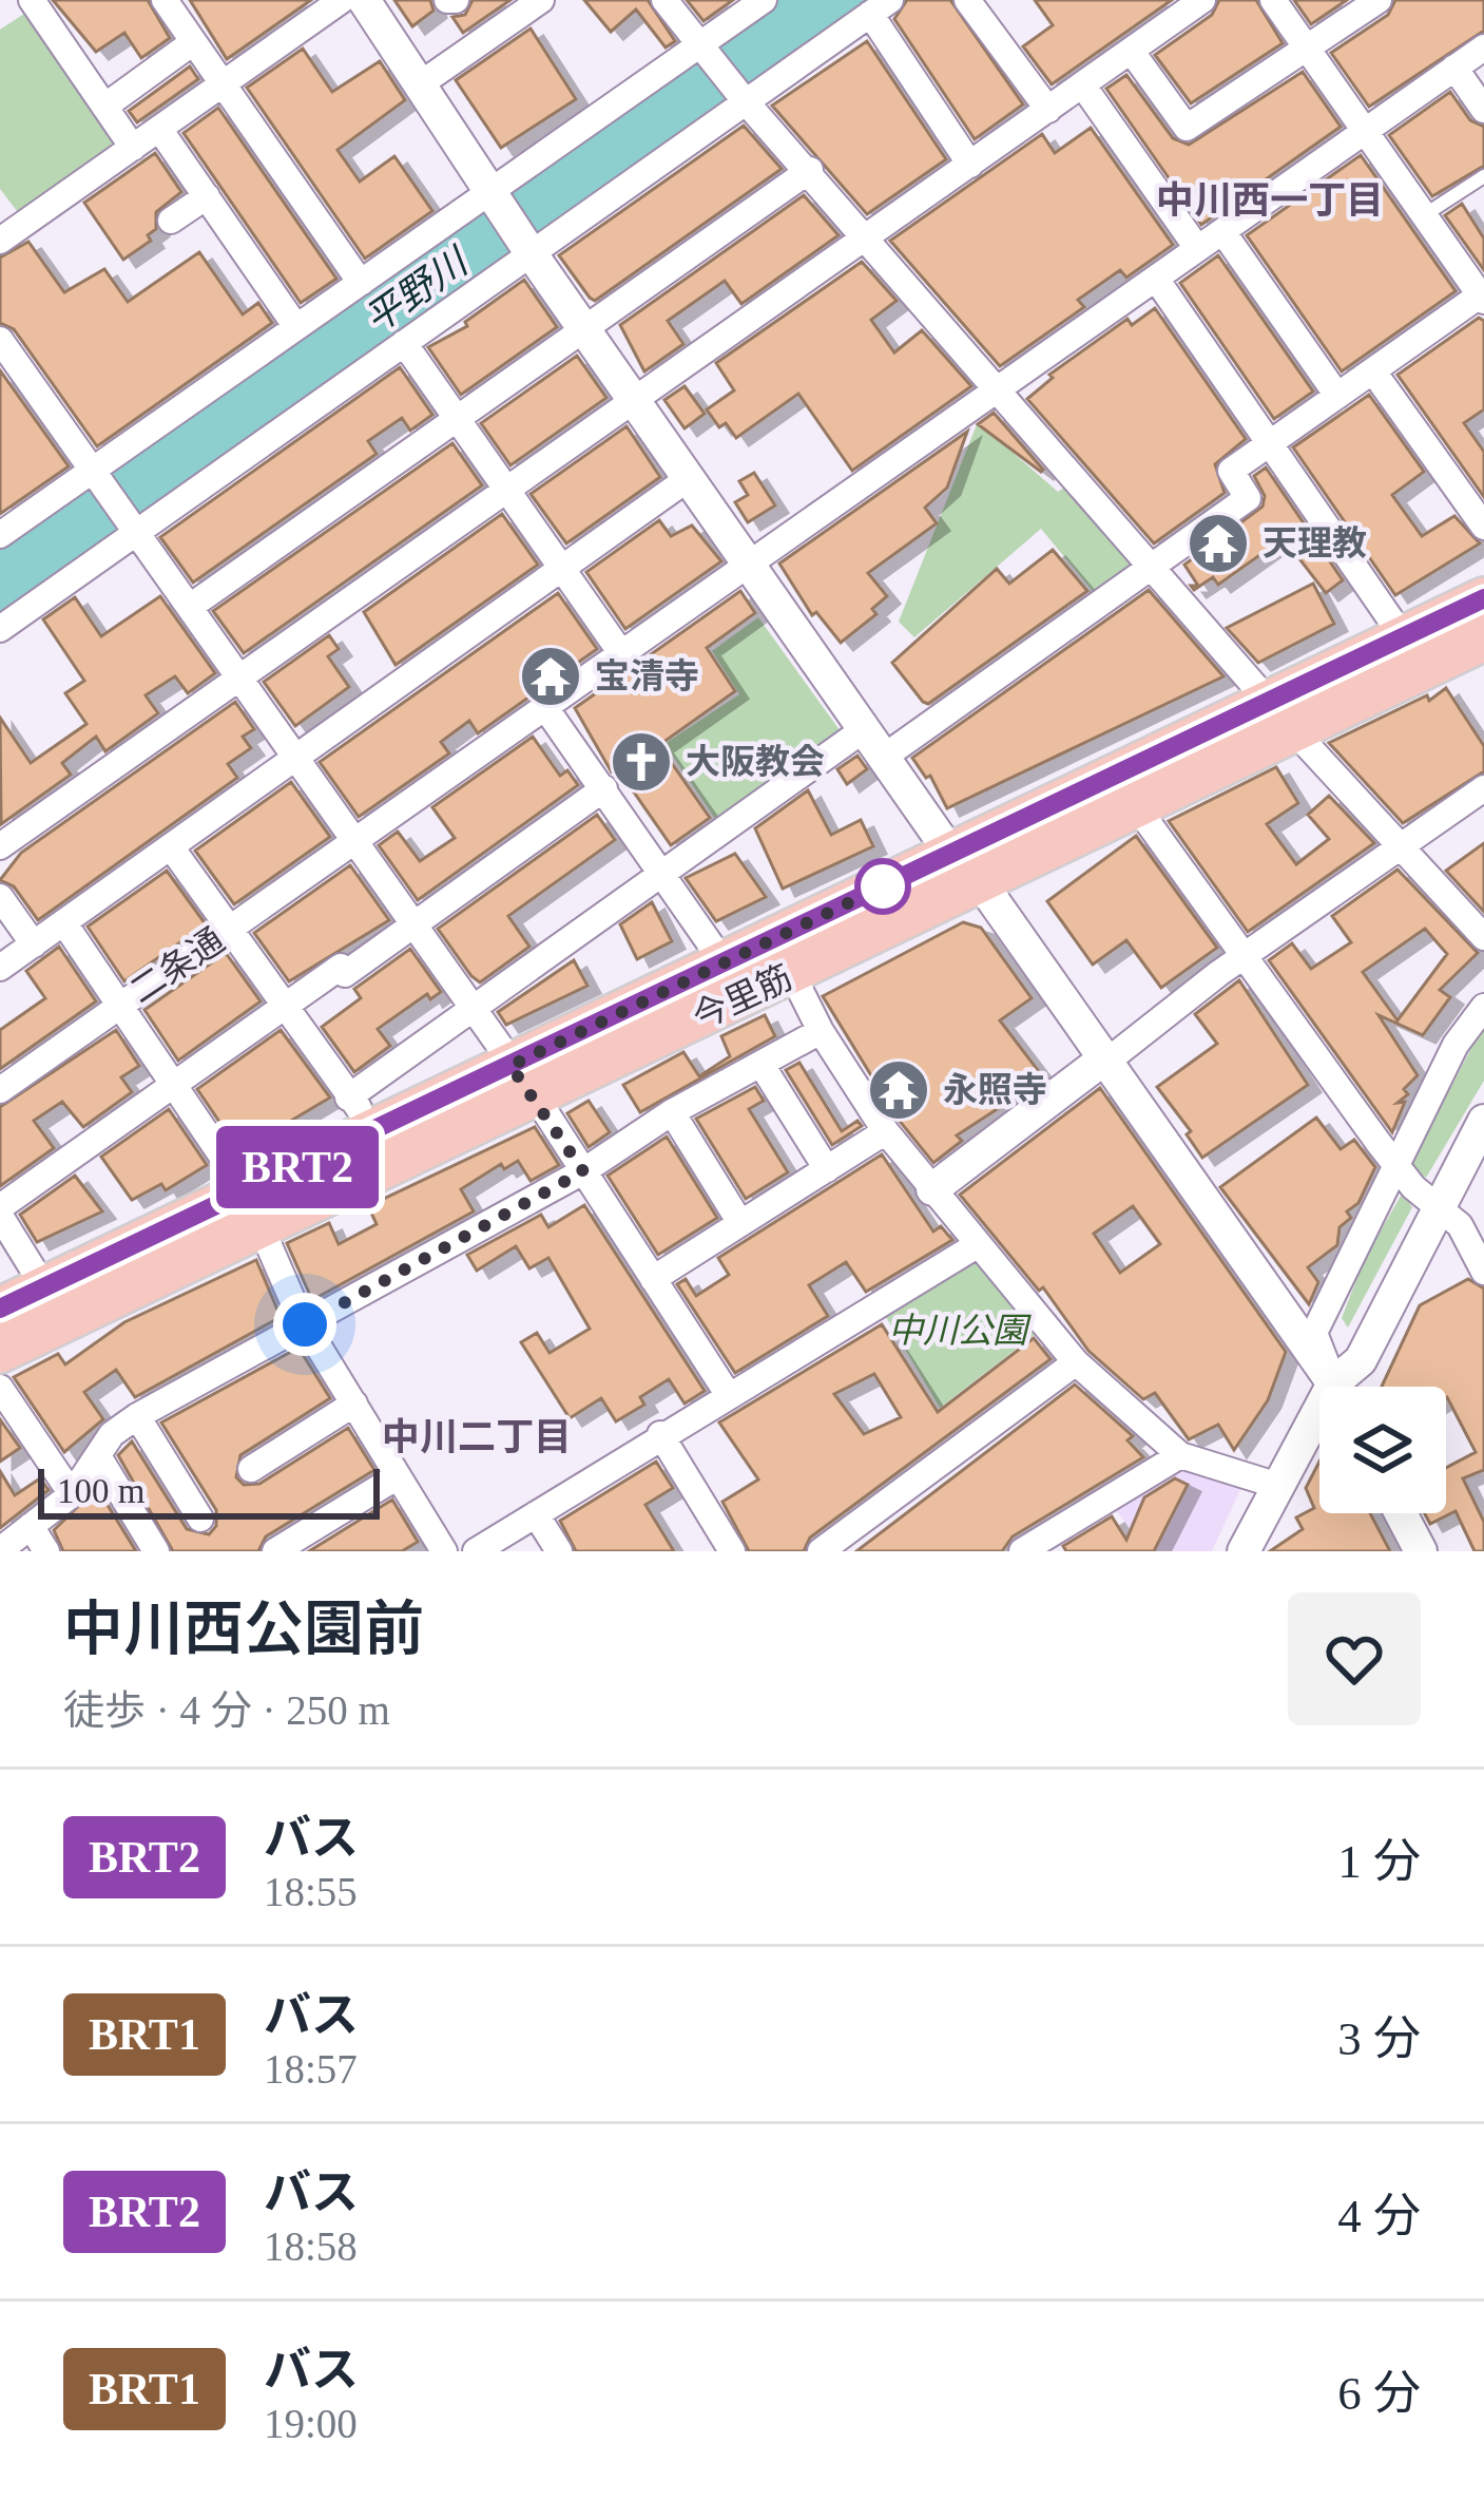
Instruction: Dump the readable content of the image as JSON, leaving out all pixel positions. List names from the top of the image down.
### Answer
{
  "streets": {
    "main road": ["今里筋"],
    "street": ["二条通"]
  },
  "districts": ["中川西一丁目", "中川二丁目"],
  "water": ["平野川"],
  "parks": ["中川公園"],
  "places": {
    "temple": ["天理教", "宝清寺", "永照寺"],
    "church": ["大阪教会"]
  },
  "lines": ["bus line BRT2"],
  "scale_bar": "100 m",
  "page": {
    "on_map": "BRT2",
    "scale": "100 m",
    "heading": ["中川西公園前", "徒歩 · 4 分 · 250 m"],
    "list": [
      {
        "mark": "BRT2",
        "name": "バス",
        "note": "18:55",
        "value": "1 分"
      },
      {
        "mark": "BRT1",
        "name": "バス",
        "note": "18:57",
        "value": "3 分"
      },
      {
        "mark": "BRT2",
        "name": "バス",
        "note": "18:58",
        "value": "4 分"
      },
      {
        "mark": "BRT1",
        "name": "バス",
        "note": "19:00",
        "value": "6 分"
      }
    ]
  }
}
